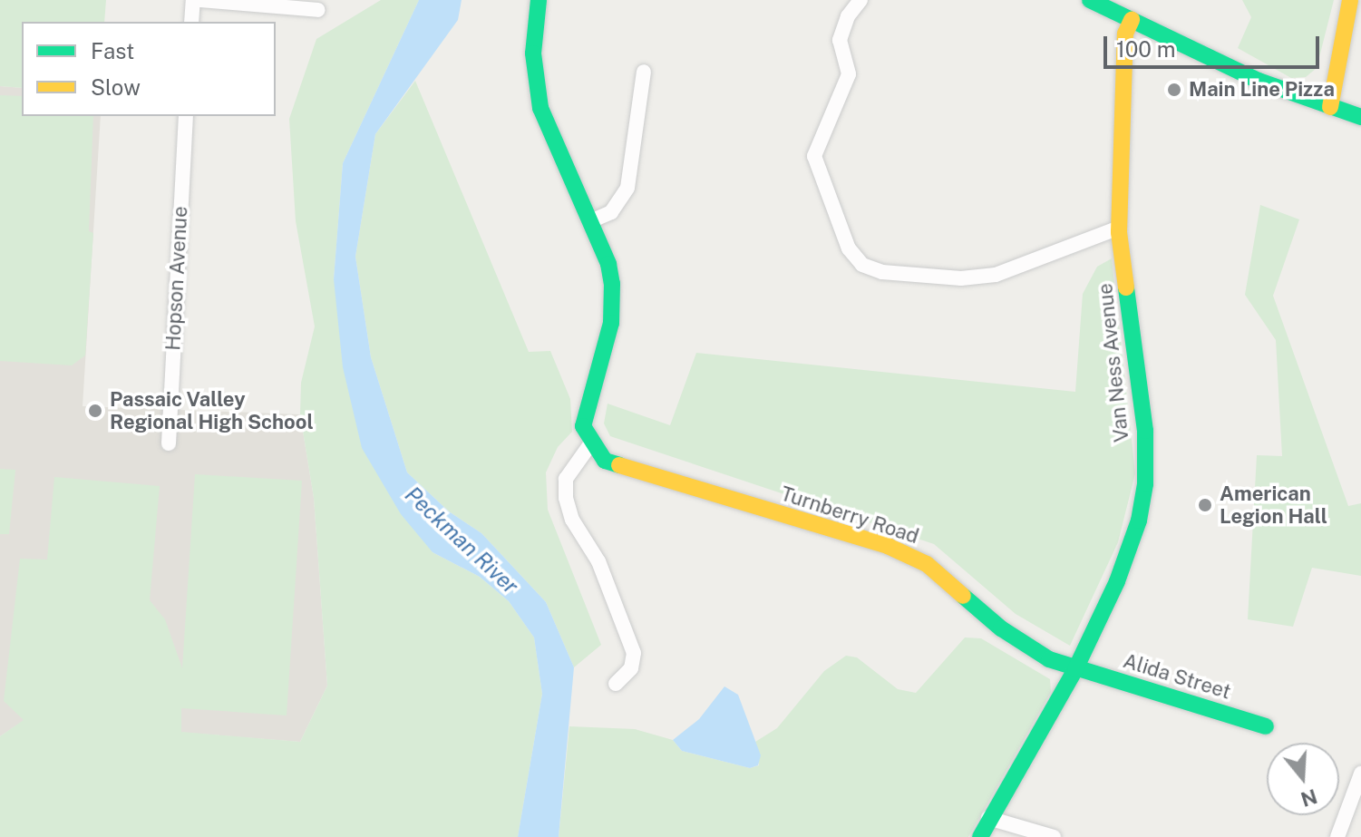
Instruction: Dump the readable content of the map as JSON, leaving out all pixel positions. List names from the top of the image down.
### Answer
{
  "streets": {
    "street": [
      "Hopson Avenue",
      "Van Ness Avenue",
      "Turnberry Road",
      "Alida Street"
    ]
  },
  "crossings": [
    ["Van Ness Avenue", "Turnberry Road"],
    ["Van Ness Avenue", "Alida Street"],
    ["Turnberry Road", "Alida Street"]
  ],
  "water": ["Peckman River"],
  "places": ["Main Line Pizza", "Passaic Valley Regional High School", "American Legion Hall"],
  "legend": ["Fast", "Slow"],
  "scale_bar": "100 m",
  "north": "bottom"
}
